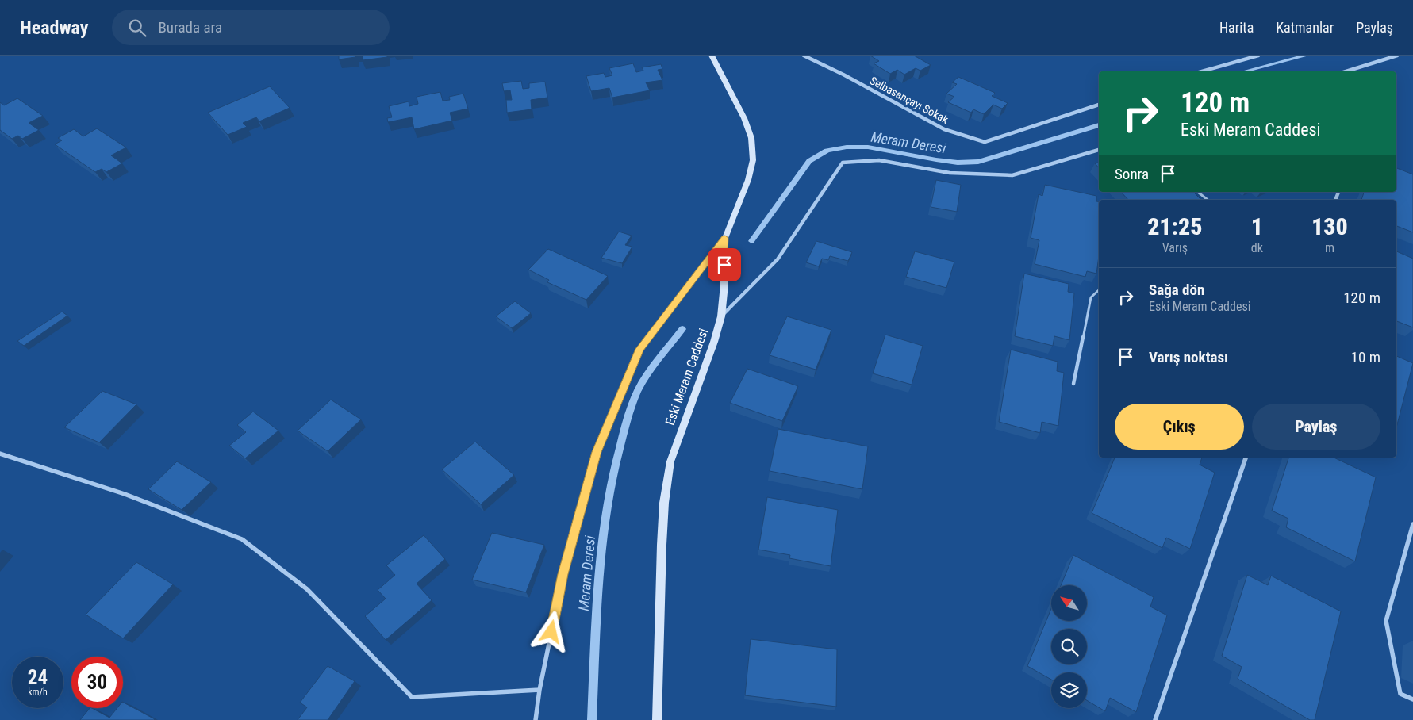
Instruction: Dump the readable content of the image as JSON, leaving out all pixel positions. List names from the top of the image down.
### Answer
{
  "streets": {
    "street": ["Selbasançayı Sokak", "Eski Meram Caddesi"]
  },
  "water": ["Meram Deresi"],
  "north": "top left",
  "page": {
    "header": "Headway",
    "search": "Burada ara",
    "nav": ["Harita", "Katmanlar", "Paylaş"],
    "turn": ["120 m", "Eski Meram Caddesi"],
    "then": "Sonra",
    "eta": [
      "21:25",
      "Varış",
      "1",
      "dk",
      "130",
      "m"
    ],
    "list": [
      {
        "name": "Sağa dön",
        "note": "Eski Meram Caddesi",
        "value": "120 m"
      },
      {
        "name": "Varış noktası",
        "value": "10 m"
      }
    ],
    "buttons": ["Çıkış", "Paylaş"],
    "speed": "24 km/h",
    "limit": "30"
  }
}
